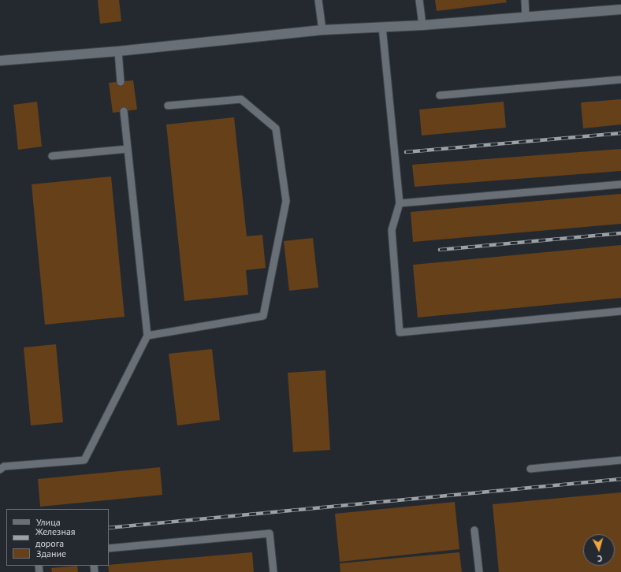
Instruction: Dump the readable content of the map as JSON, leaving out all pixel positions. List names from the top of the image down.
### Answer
{
  "legend": ["Улица", "Железная дорога", "Здание"],
  "north": "bottom"
}
